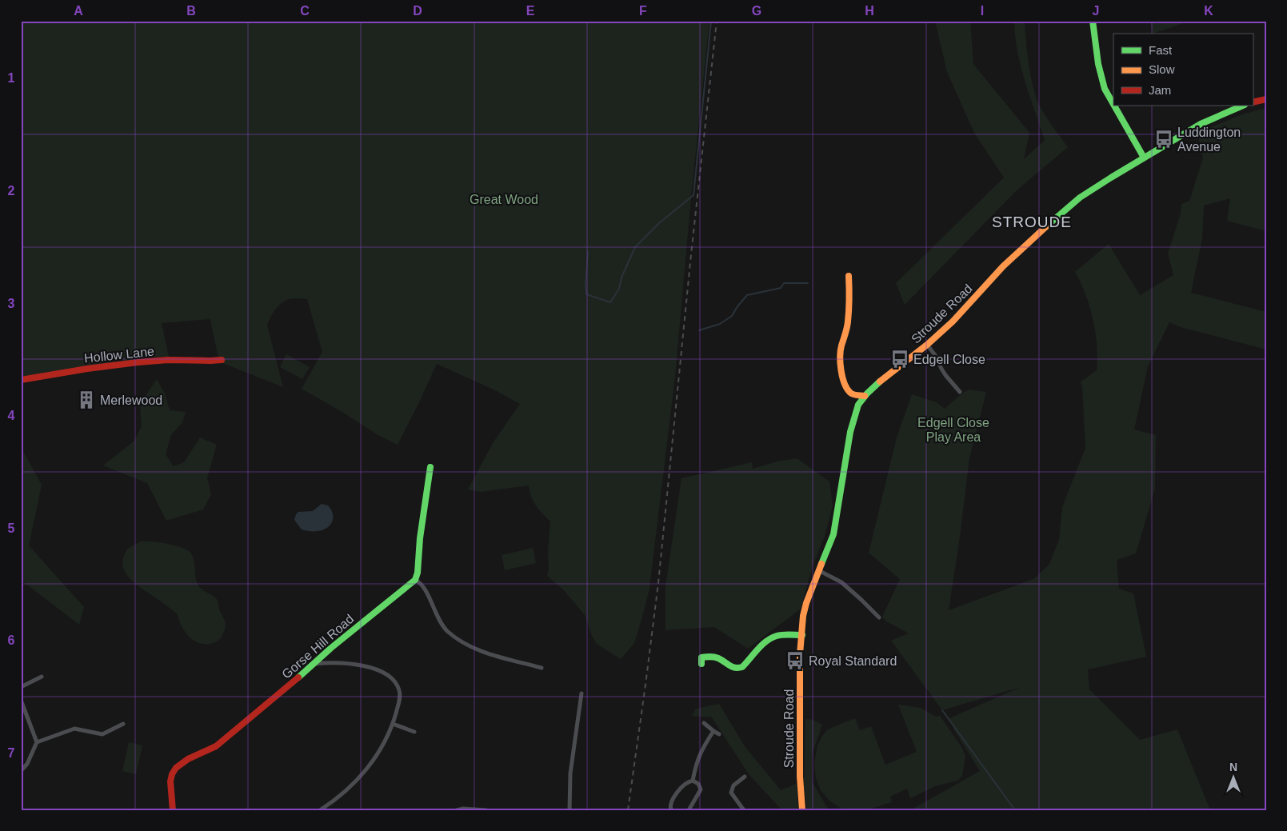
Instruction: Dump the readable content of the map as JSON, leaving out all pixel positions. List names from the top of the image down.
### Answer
{
  "streets": {
    "street": ["Stroude Road", "Hollow Lane", "Gorse Hill Road"]
  },
  "districts": ["STROUDE"],
  "parks": ["Great Wood", "Edgell Close Play Area"],
  "places": {
    "bus stop": ["Luddington Avenue", "Edgell Close", "Royal Standard"],
    "building": ["Merlewood"]
  },
  "legend": ["Fast", "Slow", "Jam"],
  "north": "top",
  "grid": {
    "columns": [
      "A",
      "B",
      "C",
      "D",
      "E",
      "F",
      "G",
      "H",
      "I",
      "J",
      "K"
    ],
    "rows": [
      "1",
      "2",
      "3",
      "4",
      "5",
      "6",
      "7"
    ]
  }
}
